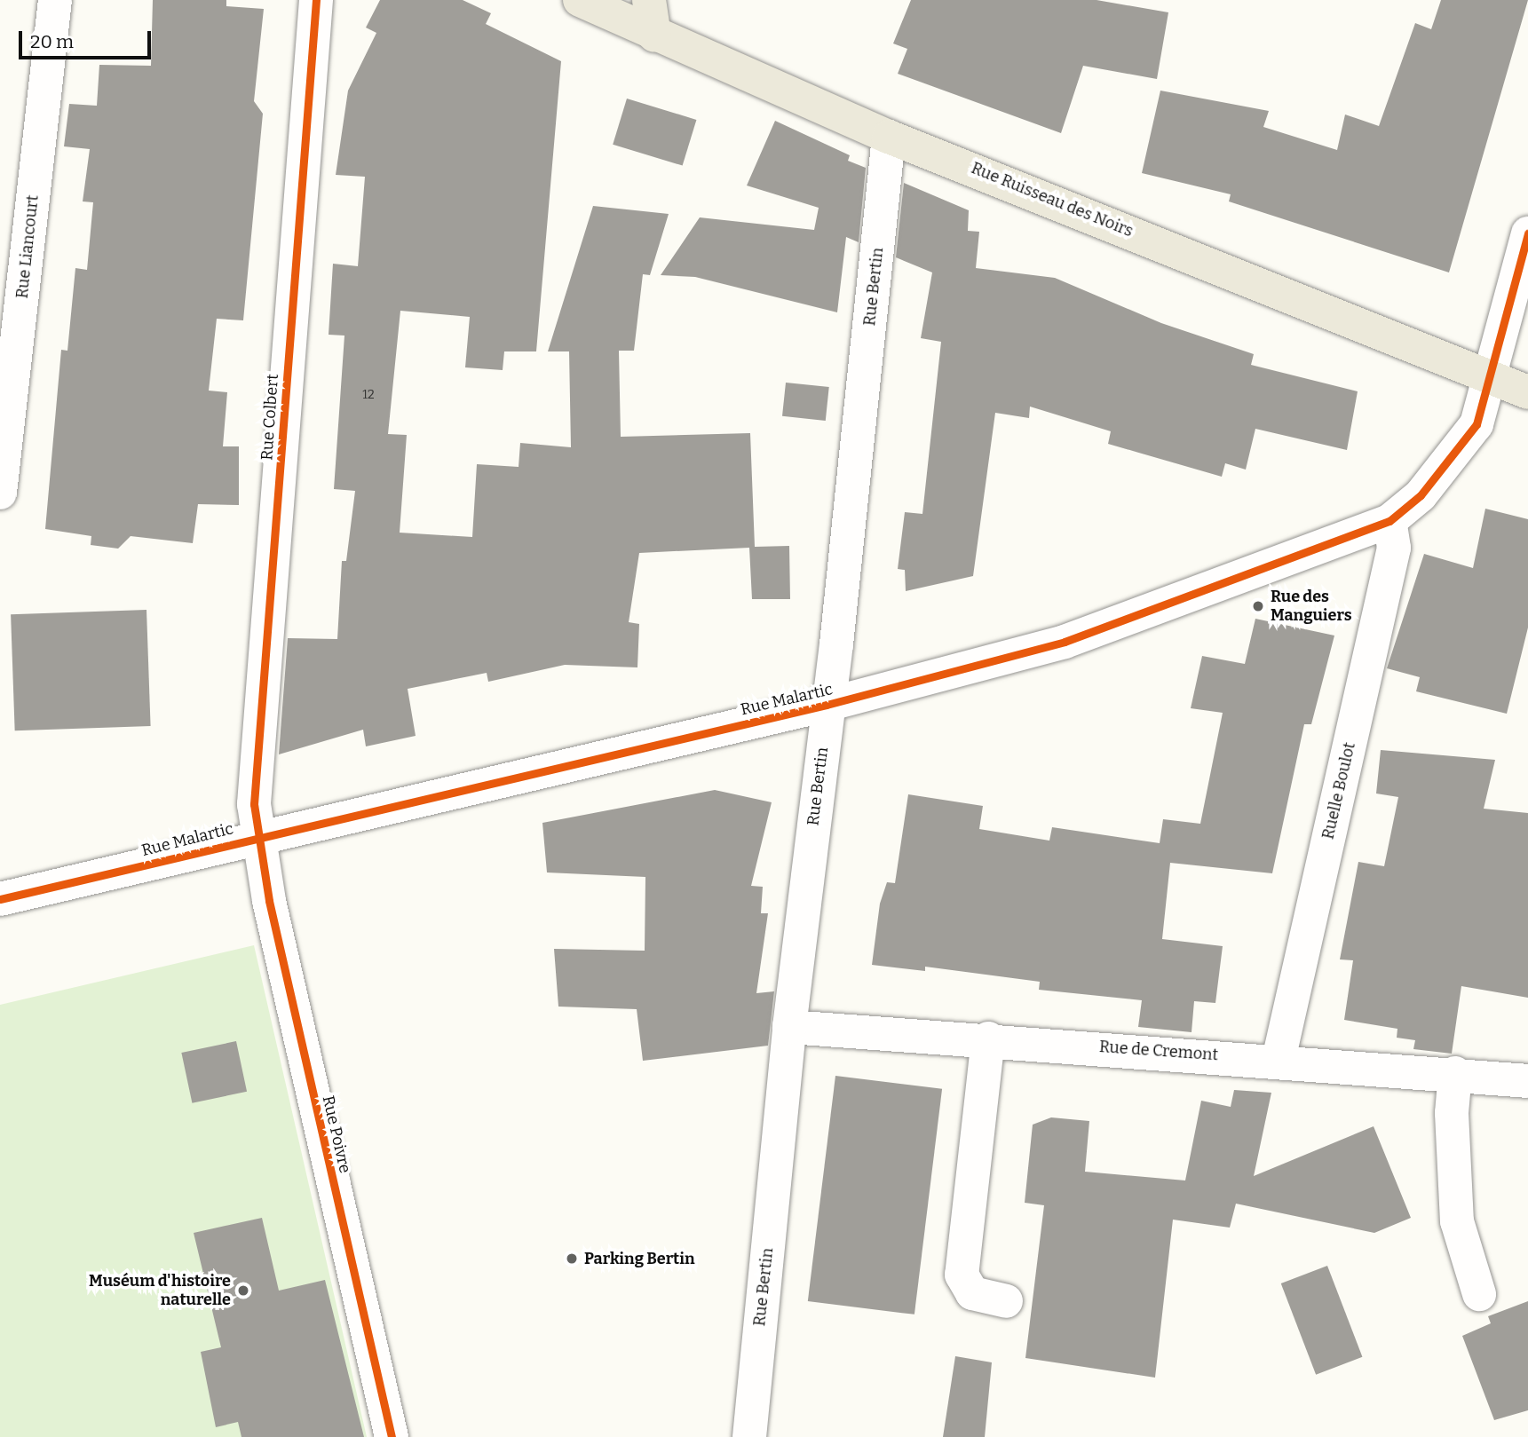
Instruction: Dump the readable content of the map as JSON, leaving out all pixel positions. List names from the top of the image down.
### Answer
{
  "streets": {
    "main road": ["Rue Ruisseau des Noirs"],
    "street": [
      "Rue Liancourt",
      "Rue Bertin",
      "Rue Colbert",
      "Rue Malartic",
      "Ruelle Boulot",
      "Rue de Cremont",
      "Rue Poivre"
    ]
  },
  "crossings": [
    ["Rue Ruisseau des Noirs", "Rue Bertin"],
    ["Rue Ruisseau des Noirs", "Rue Malartic"],
    ["Rue Bertin", "Rue Malartic"],
    ["Rue Bertin", "Rue de Cremont"],
    ["Rue Colbert", "Rue Malartic"],
    ["Rue Colbert", "Rue Poivre"],
    ["Rue Malartic", "Ruelle Boulot"],
    ["Rue Malartic", "Rue Poivre"],
    ["Ruelle Boulot", "Rue de Cremont"]
  ],
  "places": ["Rue des Manguiers", "Parking Bertin", "Muséum d'histoire naturelle"],
  "house_numbers": ["12"],
  "scale_bar": "20 m"
}
